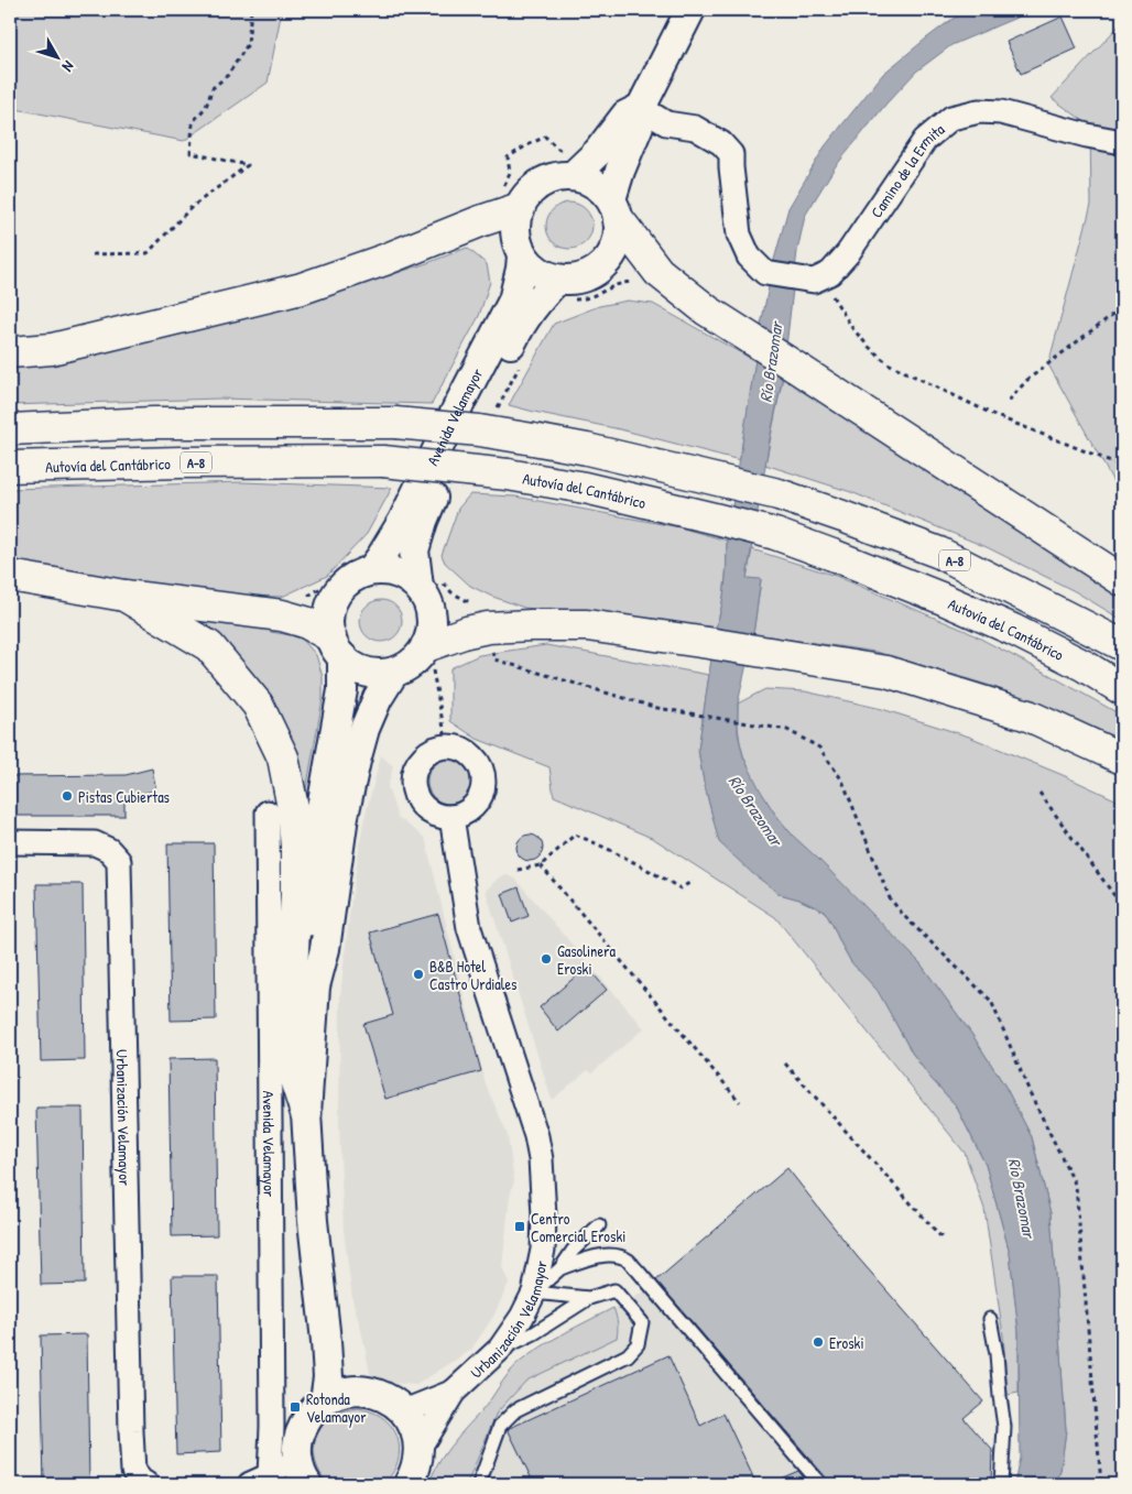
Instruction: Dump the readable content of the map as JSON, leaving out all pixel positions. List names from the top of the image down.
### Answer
{
  "streets": {
    "highway": ["A-8", "Autovía del Cantábrico"],
    "street": ["Camino de la Ermita", "Avenida Velamayor", "Urbanización Velamayor"]
  },
  "water": ["Río Brazomar"],
  "places": {
    "other": [
      "Pistas Cubiertas",
      "Gasolinera Eroski",
      "B&B Hotel Castro Urdiales",
      "Eroski"
    ],
    "transit": ["Centro Comercial Eroski", "Rotonda Velamayor"]
  },
  "north": "bottom right"
}
